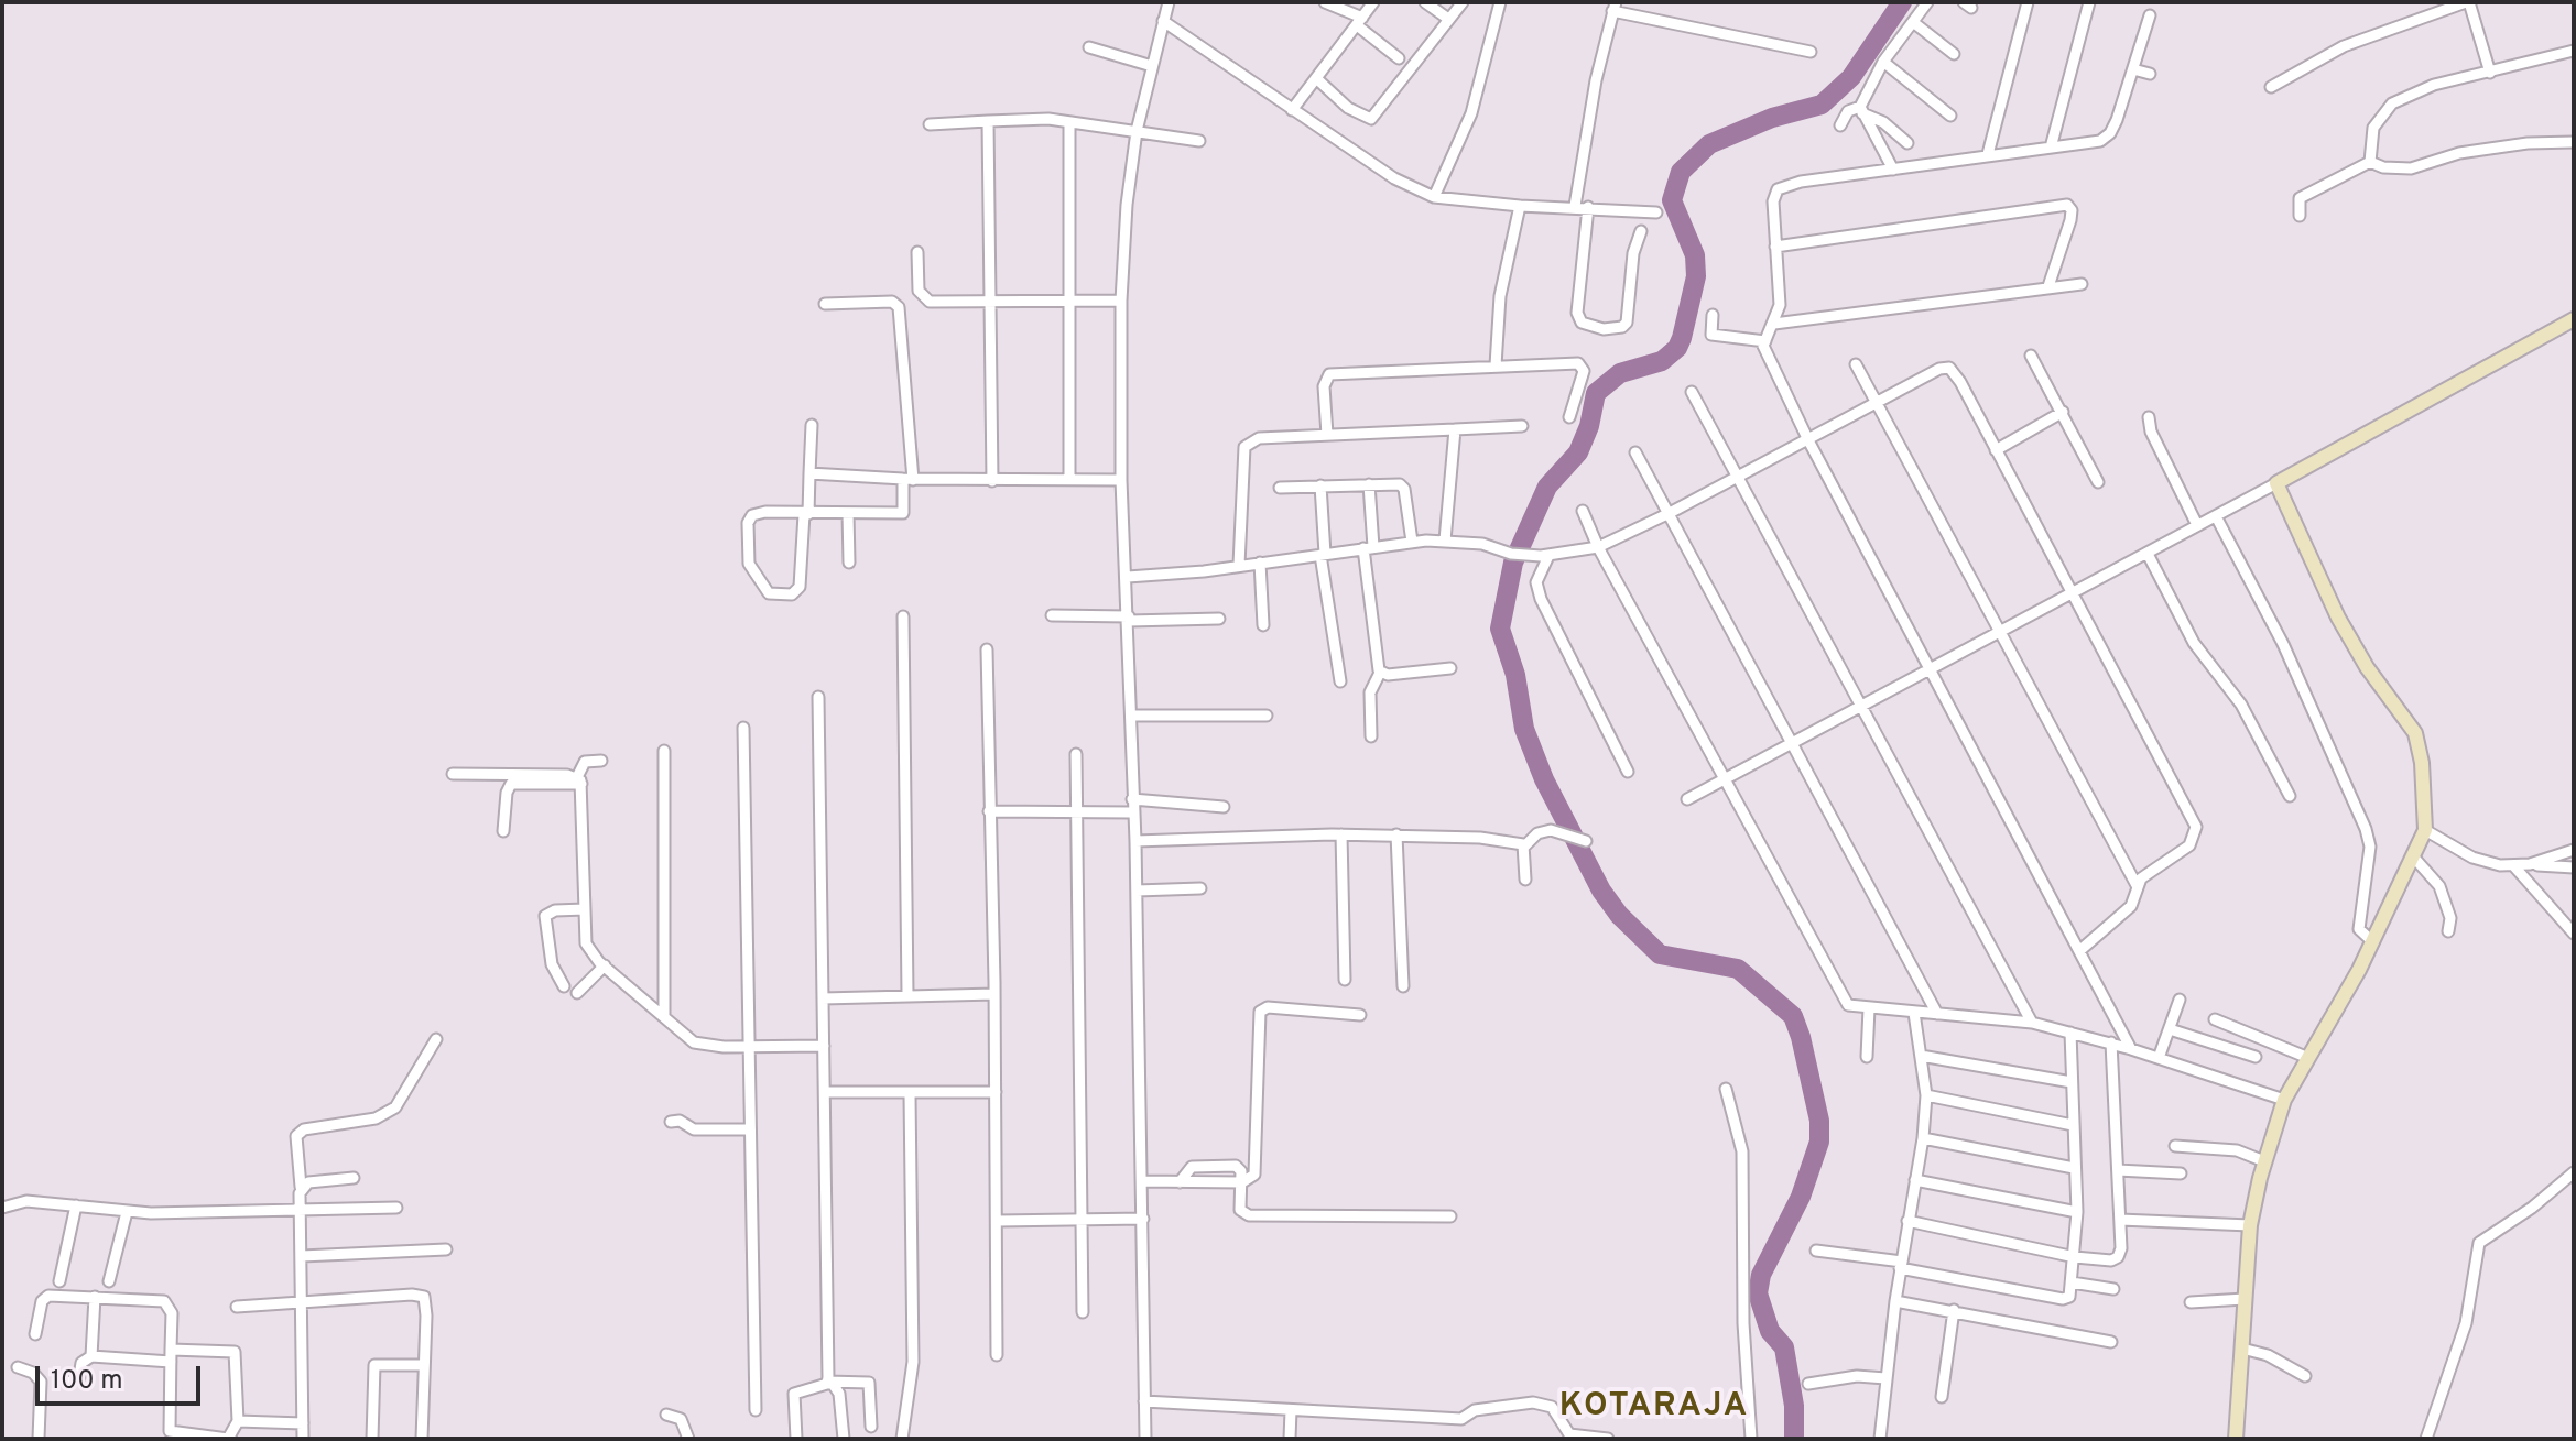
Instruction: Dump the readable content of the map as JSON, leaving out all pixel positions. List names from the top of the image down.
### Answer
{
  "districts": ["KOTARAJA"],
  "scale_bar": "100 m"
}
